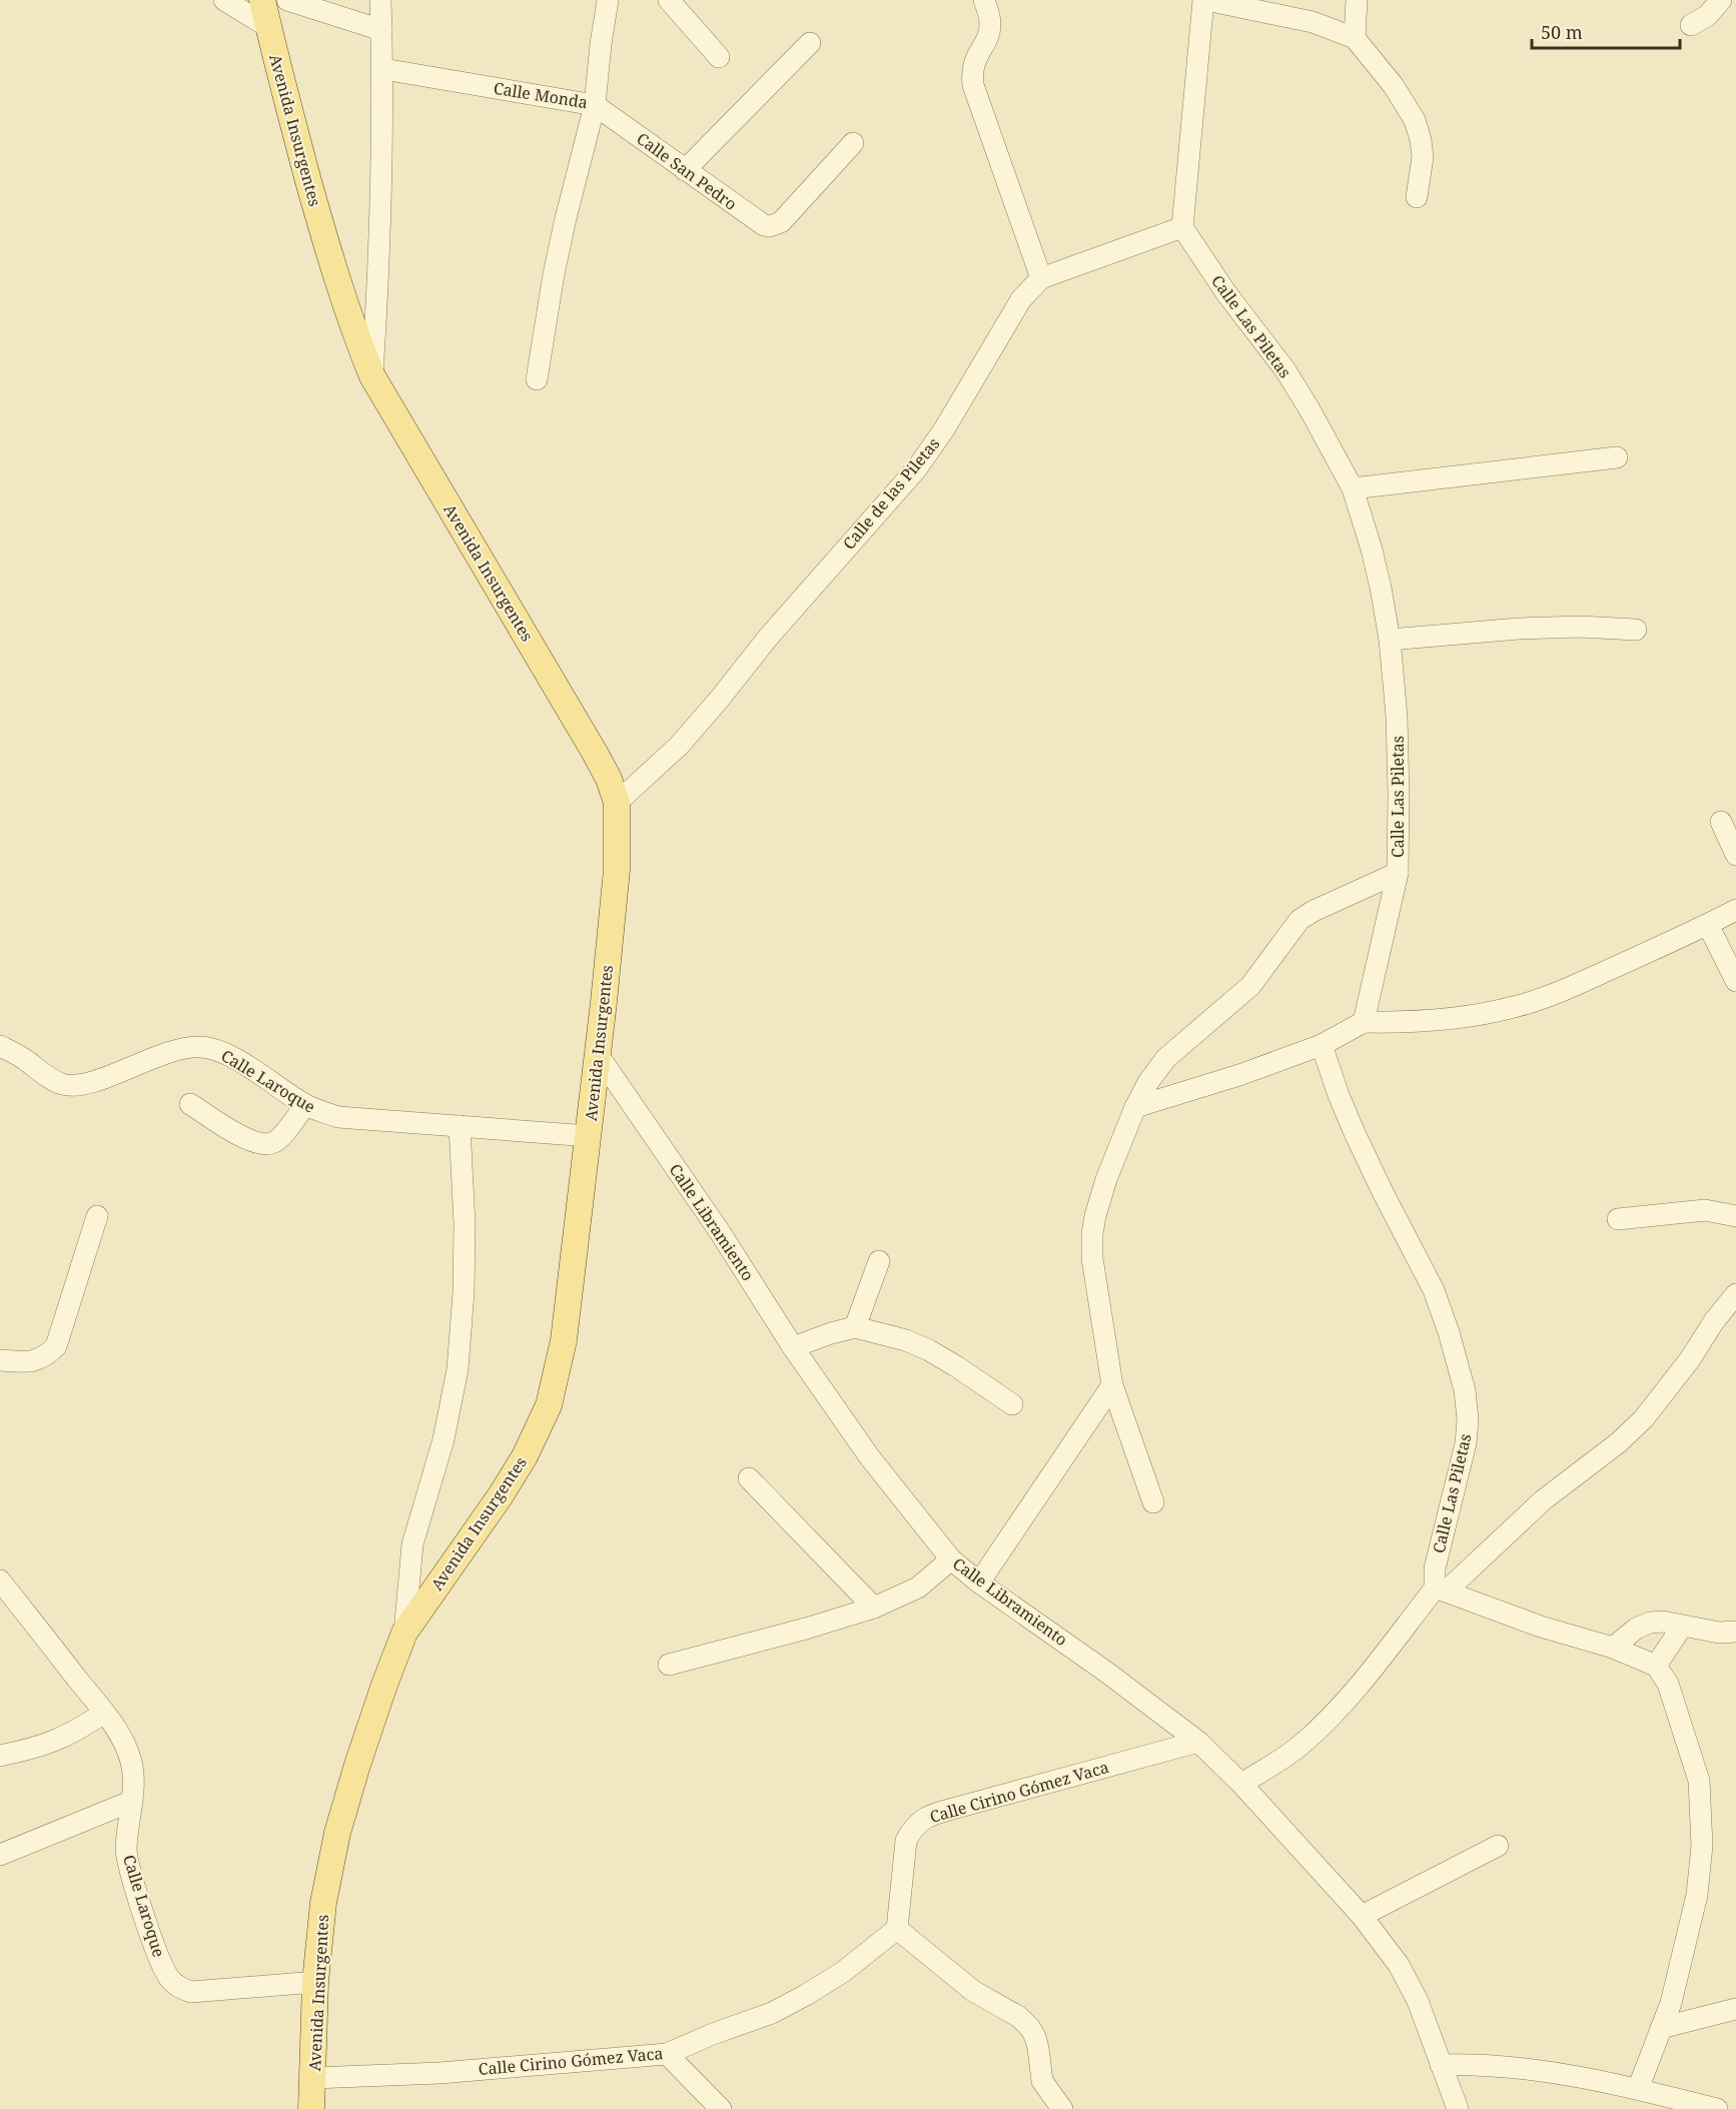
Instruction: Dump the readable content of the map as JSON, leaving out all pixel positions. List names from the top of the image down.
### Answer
{
  "streets": {
    "main road": ["Avenida Insurgentes"],
    "street": [
      "Calle Monda",
      "Calle San Pedro",
      "Calle Las Piletas",
      "Calle de las Piletas",
      "Calle Laroque",
      "Calle Libramiento",
      "Calle Cirino Gómez Vaca"
    ]
  },
  "crossings": [
    ["Calle Monda", "Calle San Pedro"],
    ["Avenida Insurgentes", "Calle de las Piletas"],
    ["Avenida Insurgentes", "Calle Laroque"],
    ["Avenida Insurgentes", "Calle Libramiento"],
    ["Avenida Insurgentes", "Calle Cirino Gómez Vaca"],
    ["Calle Las Piletas", "Calle de las Piletas"],
    ["Calle Libramiento", "Calle Cirino Gómez Vaca"]
  ],
  "scale_bar": "50 m"
}
